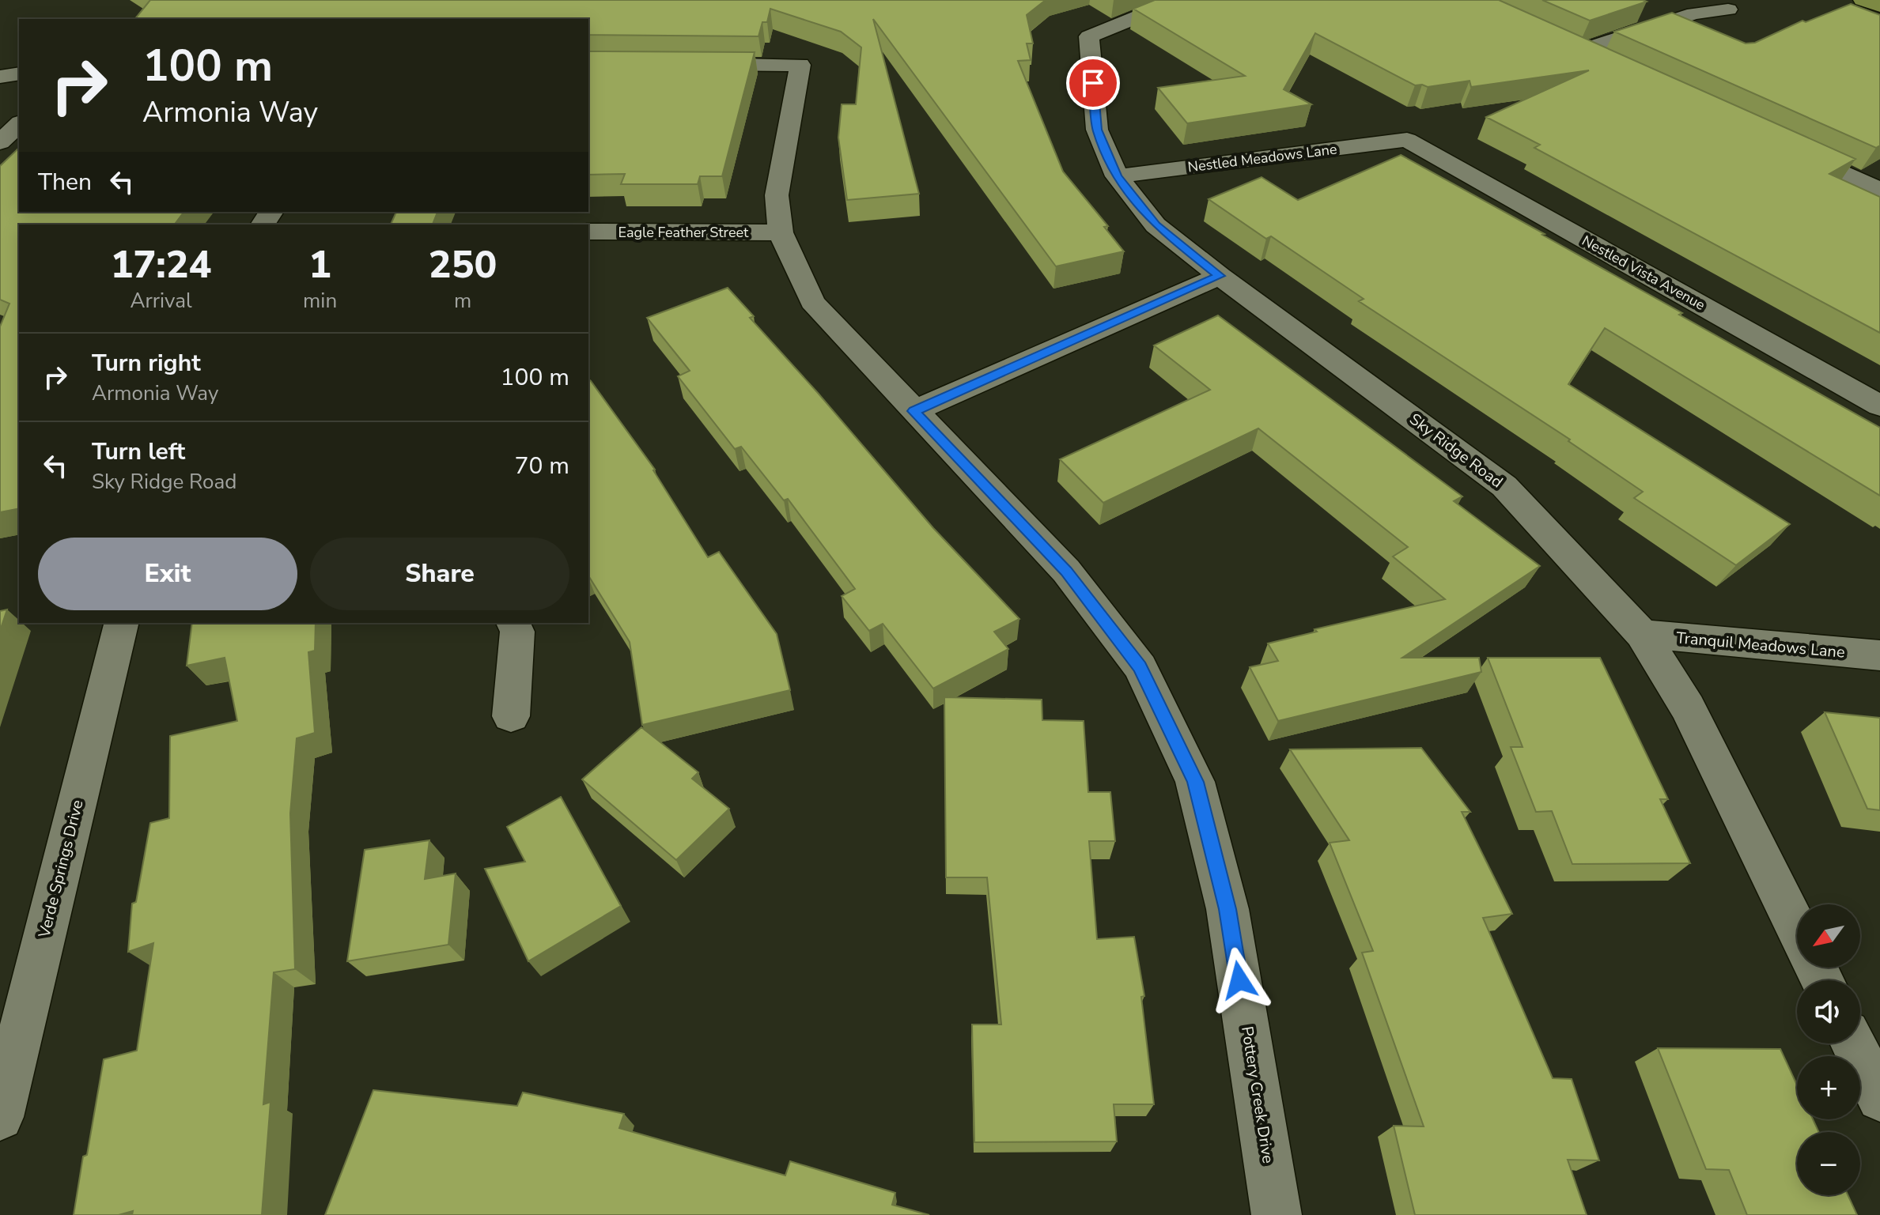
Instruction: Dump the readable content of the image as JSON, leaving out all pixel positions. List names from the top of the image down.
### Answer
{
  "streets": {
    "street": [
      "Nestled Meadows Lane",
      "Eagle Feather Street",
      "Nestled Vista Avenue",
      "Sky Ridge Road",
      "Tranquil Meadows Lane",
      "Verde Springs Drive",
      "Pottery Creek Drive"
    ]
  },
  "crossings": [
    ["Nestled Meadows Lane", "Nestled Vista Avenue"],
    ["Nestled Meadows Lane", "Sky Ridge Road"],
    ["Eagle Feather Street", "Pottery Creek Drive"],
    ["Sky Ridge Road", "Tranquil Meadows Lane"]
  ],
  "north": "bottom left",
  "page": {
    "turn": ["100 m", "Armonia Way"],
    "then": "Then",
    "eta": [
      "17:24",
      "Arrival",
      "1",
      "min",
      "250",
      "m"
    ],
    "list": [
      {
        "name": "Turn right",
        "note": "Armonia Way",
        "value": "100 m"
      },
      {
        "name": "Turn left",
        "note": "Sky Ridge Road",
        "value": "70 m"
      }
    ],
    "buttons": ["Exit", "Share"],
    "map_buttons": ["+", "−"]
  }
}
